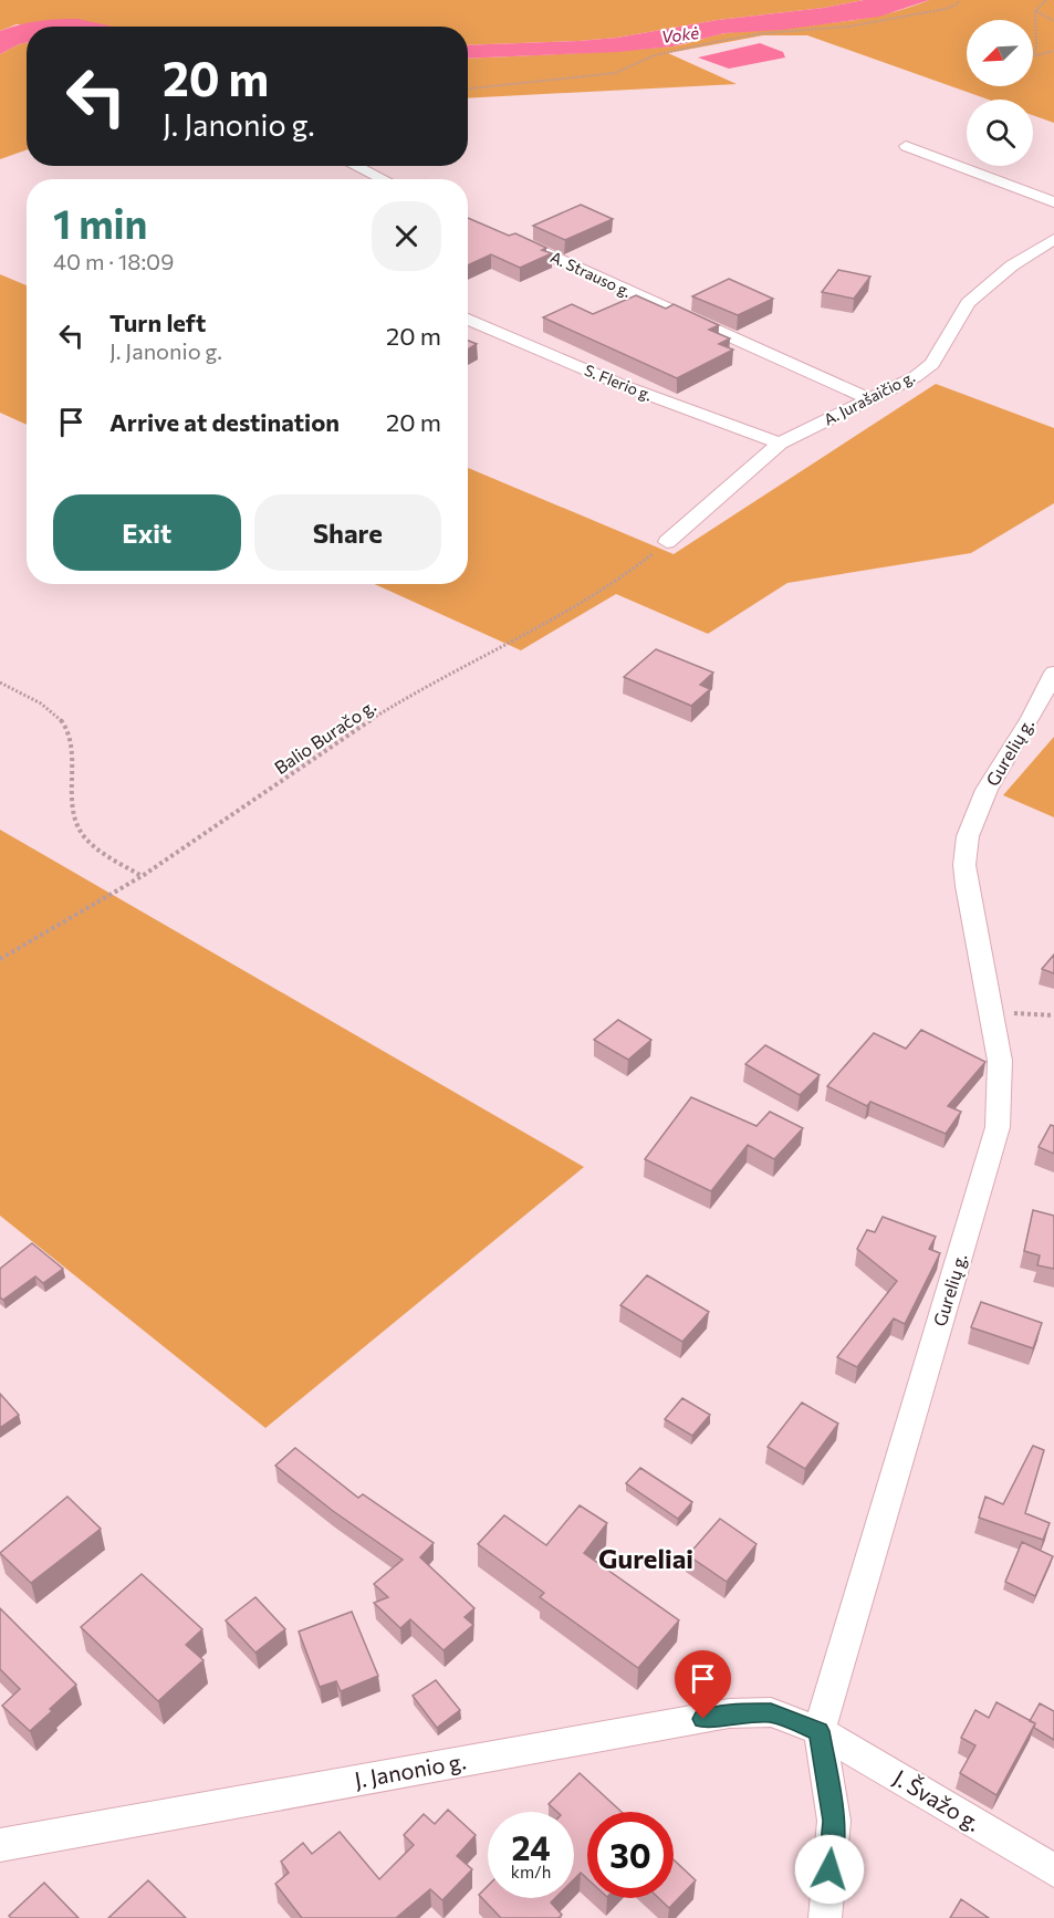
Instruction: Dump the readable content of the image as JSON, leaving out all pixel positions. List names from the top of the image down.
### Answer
{
  "streets": {
    "street": [
      "A. Strauso g.",
      "S. Flerio g.",
      "A. Jurašaičio g.",
      "Gurelių g.",
      "J. Janonio g.",
      "J. Švažo g."
    ],
    "path": ["Balio Buračo g."]
  },
  "crossings": [
    ["A. Strauso g.", "A. Jurašaičio g."],
    ["S. Flerio g.", "A. Jurašaičio g."],
    ["A. Jurašaičio g.", "Balio Buračo g."],
    ["Gurelių g.", "J. Janonio g."],
    ["Gurelių g.", "J. Švažo g."],
    ["J. Janonio g.", "J. Švažo g."]
  ],
  "districts": ["Gureliai"],
  "water": ["Vokė"],
  "north": "bottom left",
  "page": {
    "turn": ["20 m", "J. Janonio g."],
    "heading": ["1 min", "40 m · 18:09"],
    "list": [
      {
        "name": "Turn left",
        "note": "J. Janonio g.",
        "value": "20 m"
      },
      {
        "name": "Arrive at destination",
        "value": "20 m"
      }
    ],
    "buttons": ["Exit", "Share"],
    "speed": "24 km/h",
    "limit": "30"
  }
}
